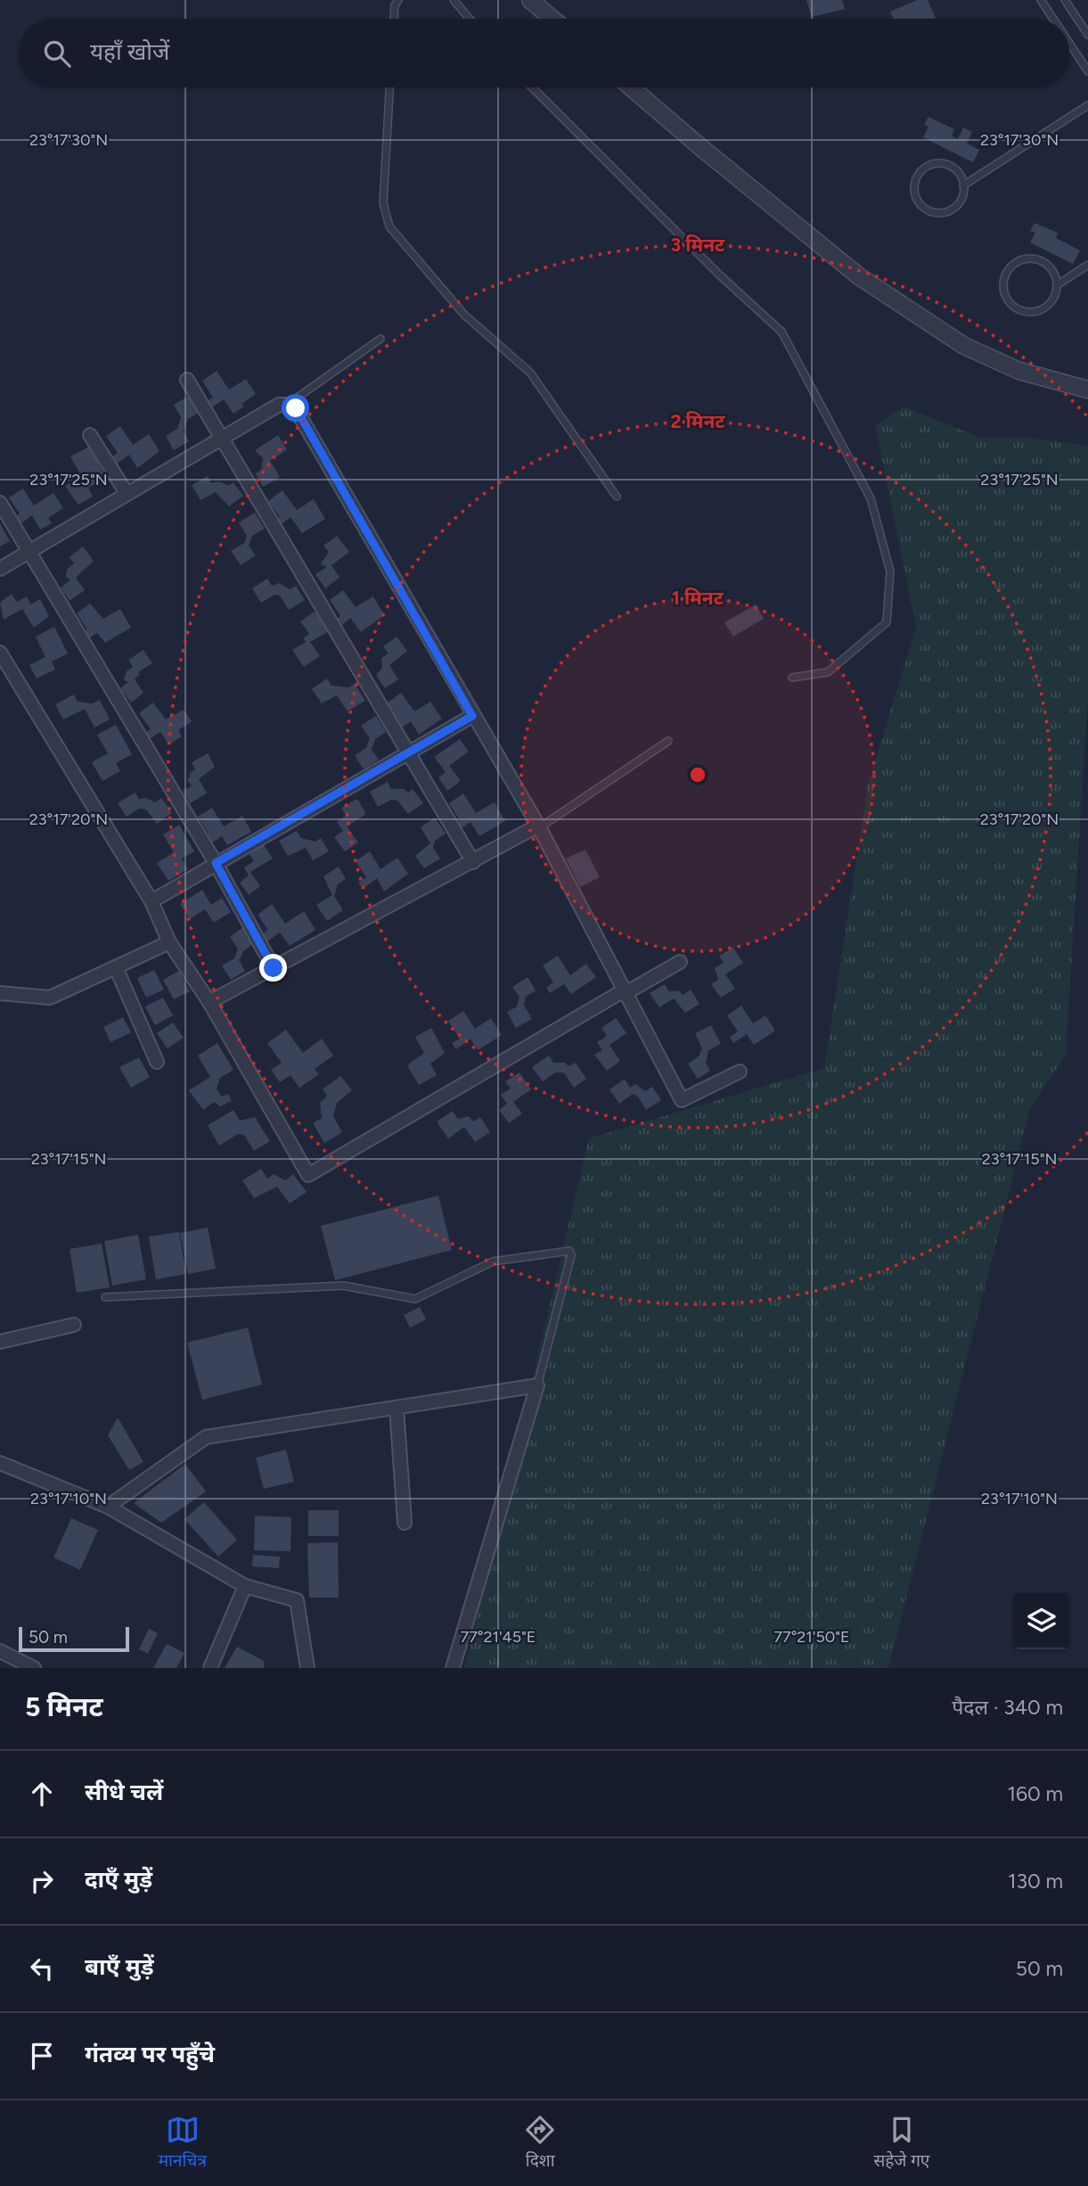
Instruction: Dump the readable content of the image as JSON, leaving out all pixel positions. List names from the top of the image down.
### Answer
{
  "scale_bar": "50 m",
  "page": {
    "search": "यहाँ खोजें",
    "scale": "50 m",
    "heading": ["5 मिनट", "पैदल · 340 m"],
    "list": [
      ["सीधे चलें", "160 m"],
      ["दाएँ मुड़ें", "130 m"],
      ["बाएँ मुड़ें", "50 m"],
      "गंतव्य पर पहुँचे"
    ],
    "nav": ["मानचित्र", "दिशा", "सहेजे गए"]
  },
  "coordinates": [
    "23°17'30\"N",
    "23°17'25\"N",
    "23°17'20\"N",
    "23°17'15\"N",
    "23°17'10\"N",
    "77°21'45\"E",
    "77°21'50\"E"
  ],
  "rings": ["3 मिनट", "2 मिनट", "1 मिनट"]
}
